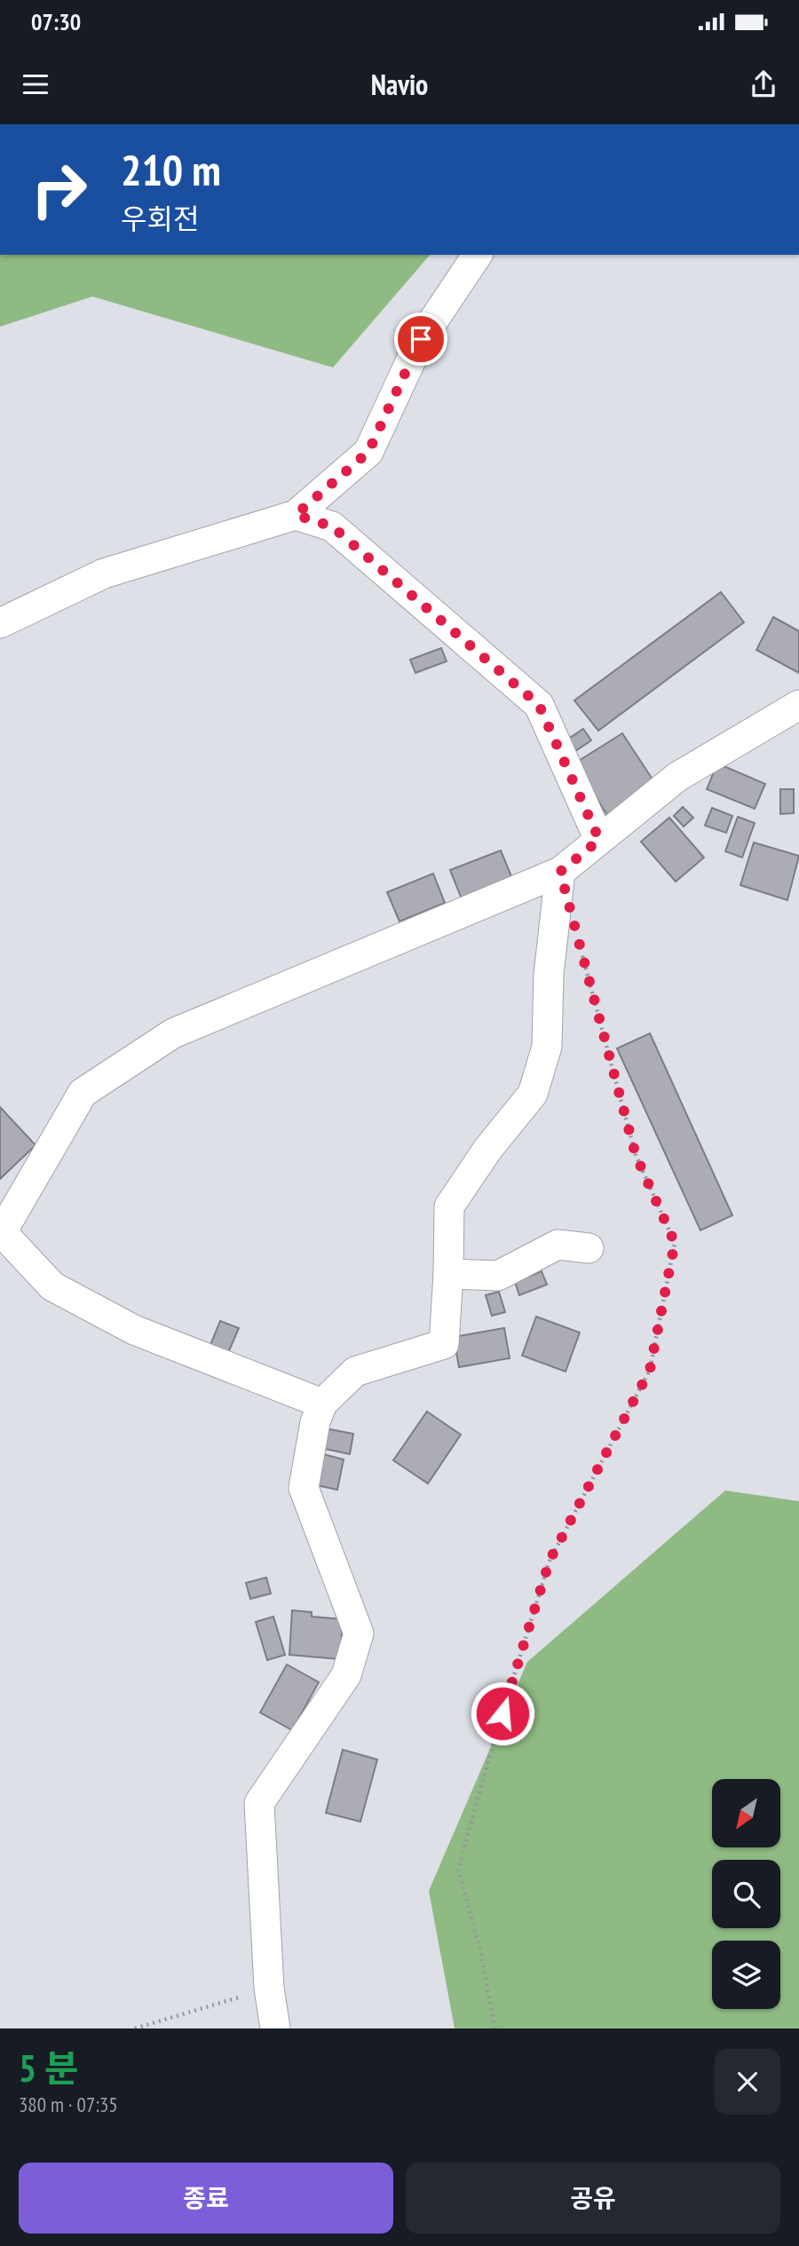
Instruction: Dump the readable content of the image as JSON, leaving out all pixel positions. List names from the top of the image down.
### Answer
{
  "north": "bottom left",
  "page": {
    "status": "07:30",
    "header": "Navio",
    "turn": ["210 m", "우회전"],
    "heading": ["5 분", "380 m · 07:35"],
    "buttons": ["종료", "공유"]
  }
}
